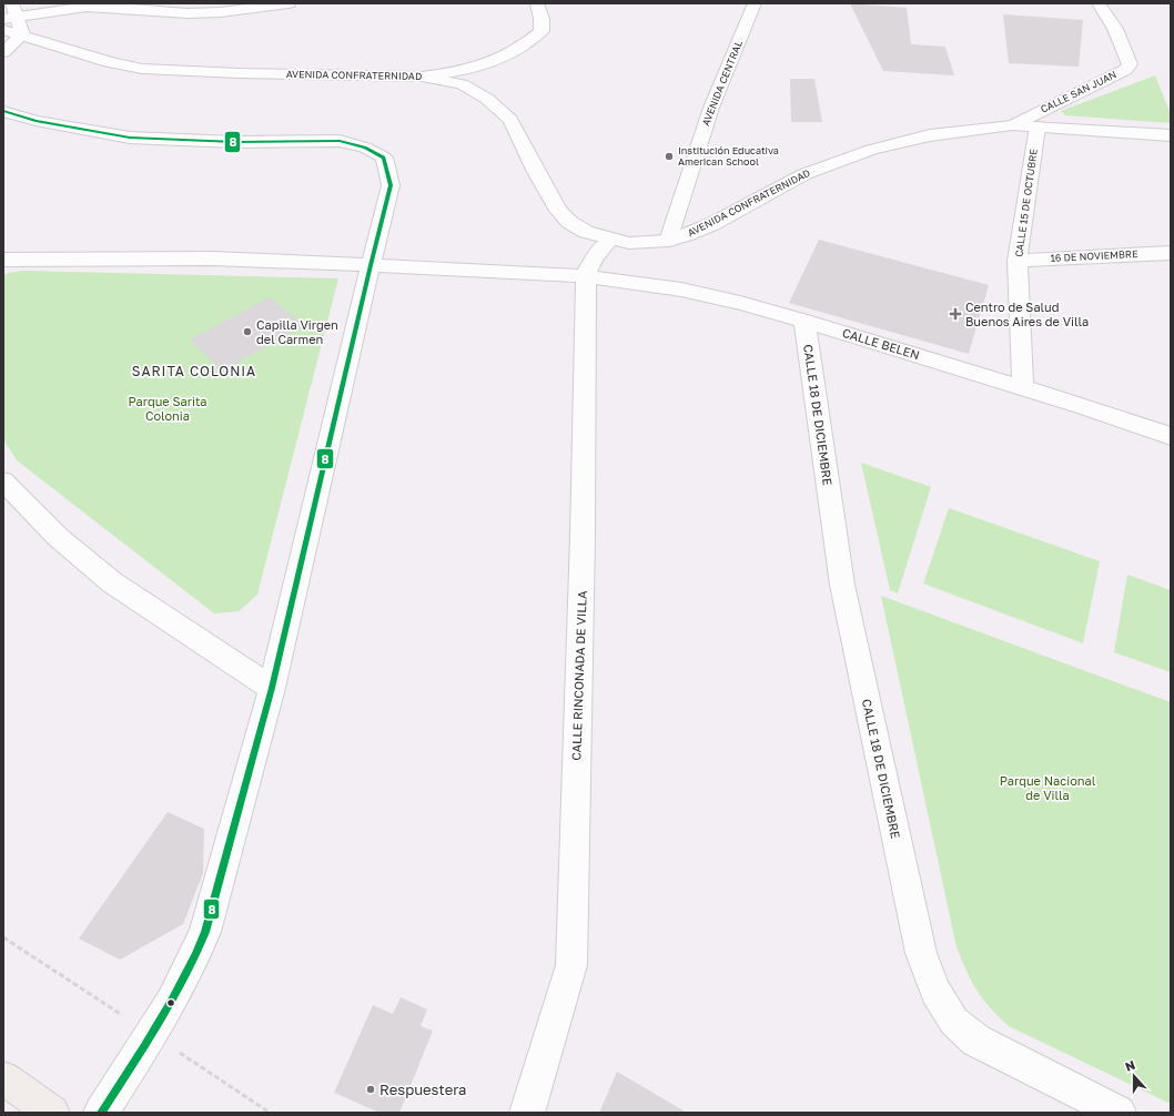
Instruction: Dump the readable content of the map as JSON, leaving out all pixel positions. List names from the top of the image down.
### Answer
{
  "streets": {
    "street": [
      "AVENIDA CONFRATERNIDAD",
      "AVENIDA CENTRAL",
      "CALLE SAN JUAN",
      "CALLE 15 DE OCTUBRE",
      "16 DE NOVIEMBRE",
      "CALLE BELEN",
      "CALLE 18 DE DICIEMBRE",
      "CALLE RINCONADA DE VILLA"
    ]
  },
  "crossings": [
    ["AVENIDA CONFRATERNIDAD", "AVENIDA CENTRAL"],
    ["AVENIDA CONFRATERNIDAD", "CALLE SAN JUAN"],
    ["AVENIDA CONFRATERNIDAD", "CALLE 15 DE OCTUBRE"],
    ["AVENIDA CONFRATERNIDAD", "CALLE RINCONADA DE VILLA"],
    ["CALLE 15 DE OCTUBRE", "16 DE NOVIEMBRE"],
    ["CALLE 15 DE OCTUBRE", "CALLE BELEN"],
    ["CALLE BELEN", "CALLE 18 DE DICIEMBRE"],
    ["CALLE BELEN", "CALLE RINCONADA DE VILLA"]
  ],
  "districts": ["SARITA COLONIA"],
  "parks": ["Parque Sarita Colonia", "Parque Nacional de Villa"],
  "places": {
    "other": ["Institución Educativa American School", "Capilla Virgen del Carmen", "Respuestera"],
    "health": ["Centro de Salud Buenos Aires de Villa"]
  },
  "lines": ["transit line 8"],
  "north": "top"
}
